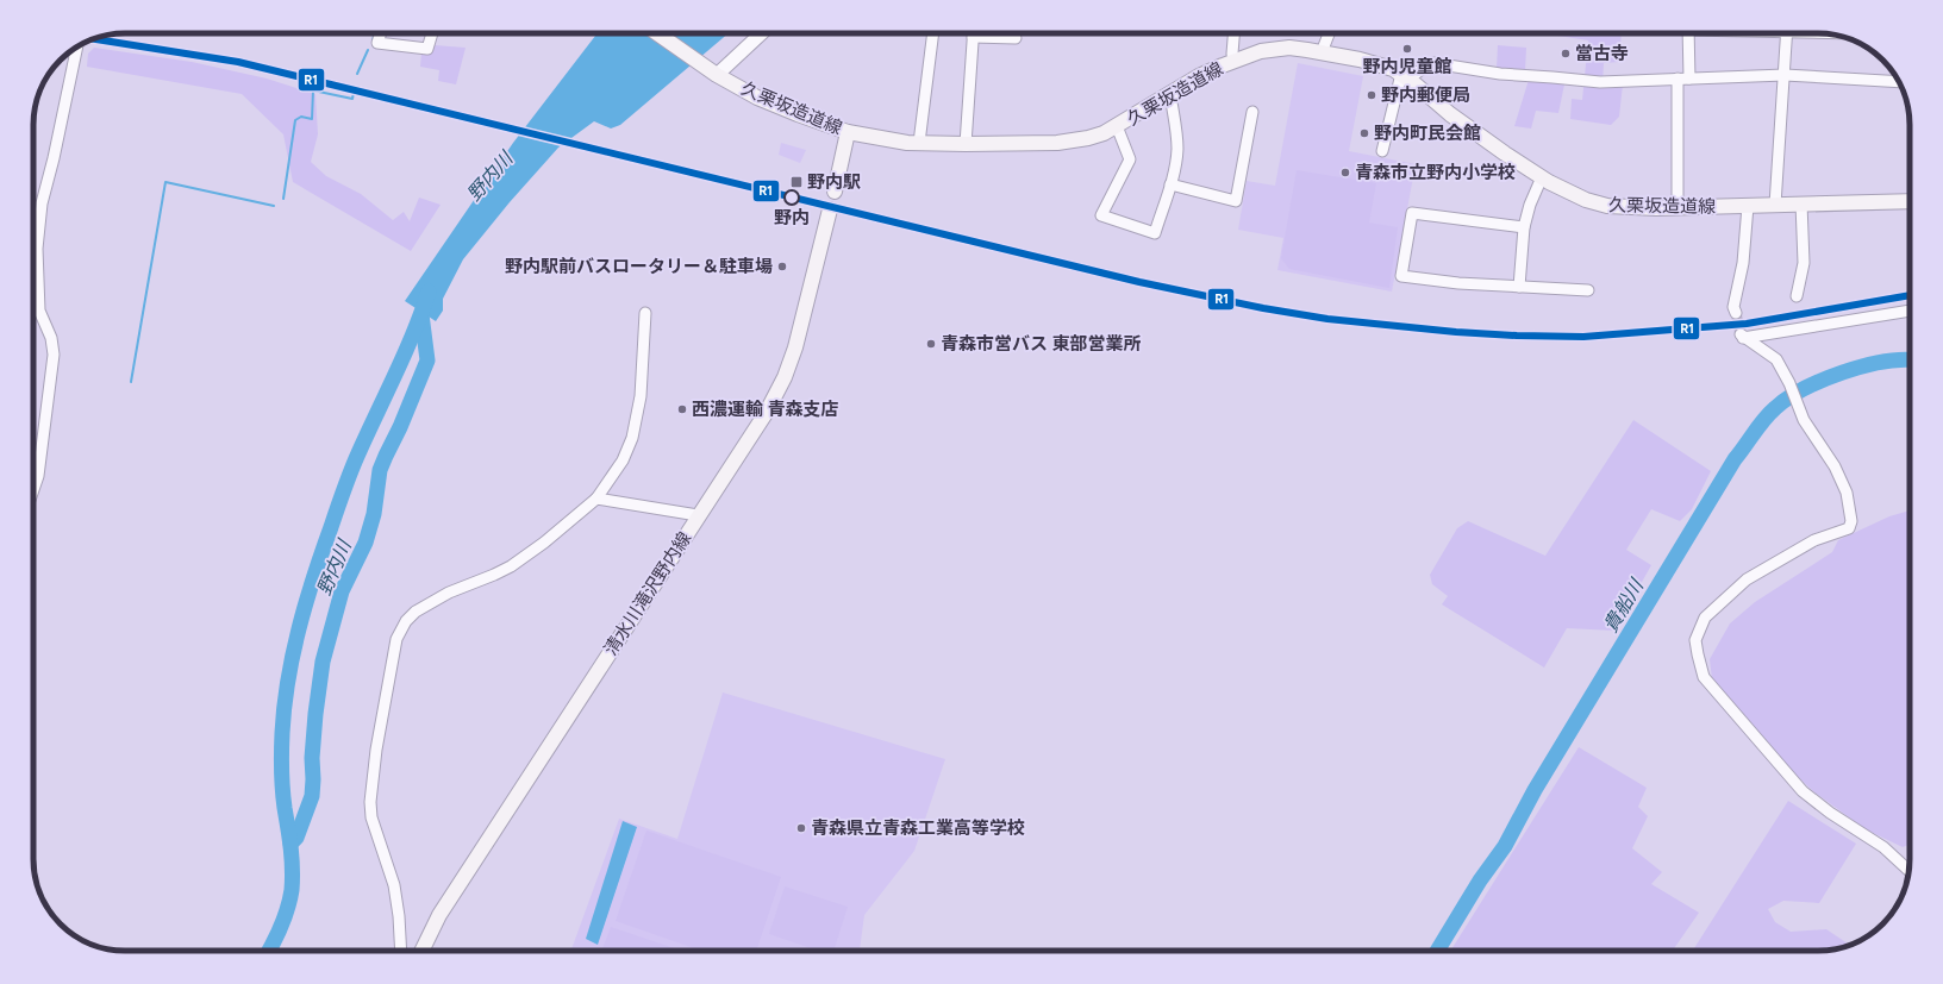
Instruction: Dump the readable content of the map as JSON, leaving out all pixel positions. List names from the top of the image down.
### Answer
{
  "streets": {
    "main road": ["久栗坂造道線", "清水川滝沢野内線"]
  },
  "water": ["野内川", "貴船川"],
  "places": {
    "other": [
      "野内児童館",
      "當古寺",
      "野内郵便局",
      "野内町民会館",
      "青森市立野内小学校",
      "野内",
      "野内駅前バスロータリー＆駐車場",
      "青森市営バス 東部営業所",
      "西濃運輸 青森支店",
      "青森県立青森工業高等学校"
    ],
    "transit": ["野内駅"]
  },
  "lines": ["transit line R1"]
}
